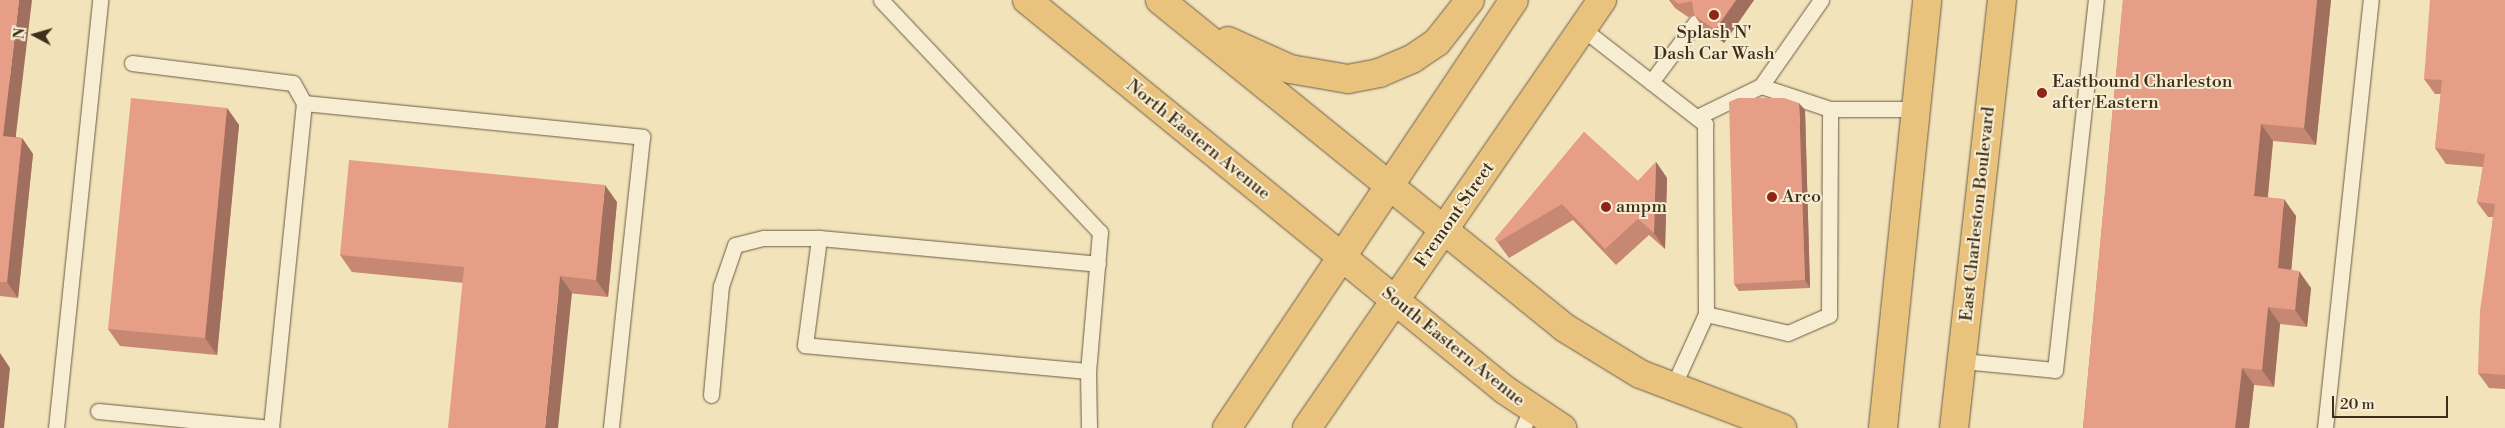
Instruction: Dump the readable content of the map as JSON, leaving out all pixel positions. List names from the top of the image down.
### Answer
{
  "streets": {
    "main road": [
      "North Eastern Avenue",
      "East Charleston Boulevard",
      "Fremont Street",
      "South Eastern Avenue"
    ]
  },
  "crossings": [
    ["North Eastern Avenue", "South Eastern Avenue"],
    ["Fremont Street", "South Eastern Avenue"]
  ],
  "places": [
    "Splash N' Dash Car Wash",
    "Eastbound Charleston after Eastern",
    "Arco",
    "ampm"
  ],
  "scale_bar": "20 m",
  "north": "left"
}
